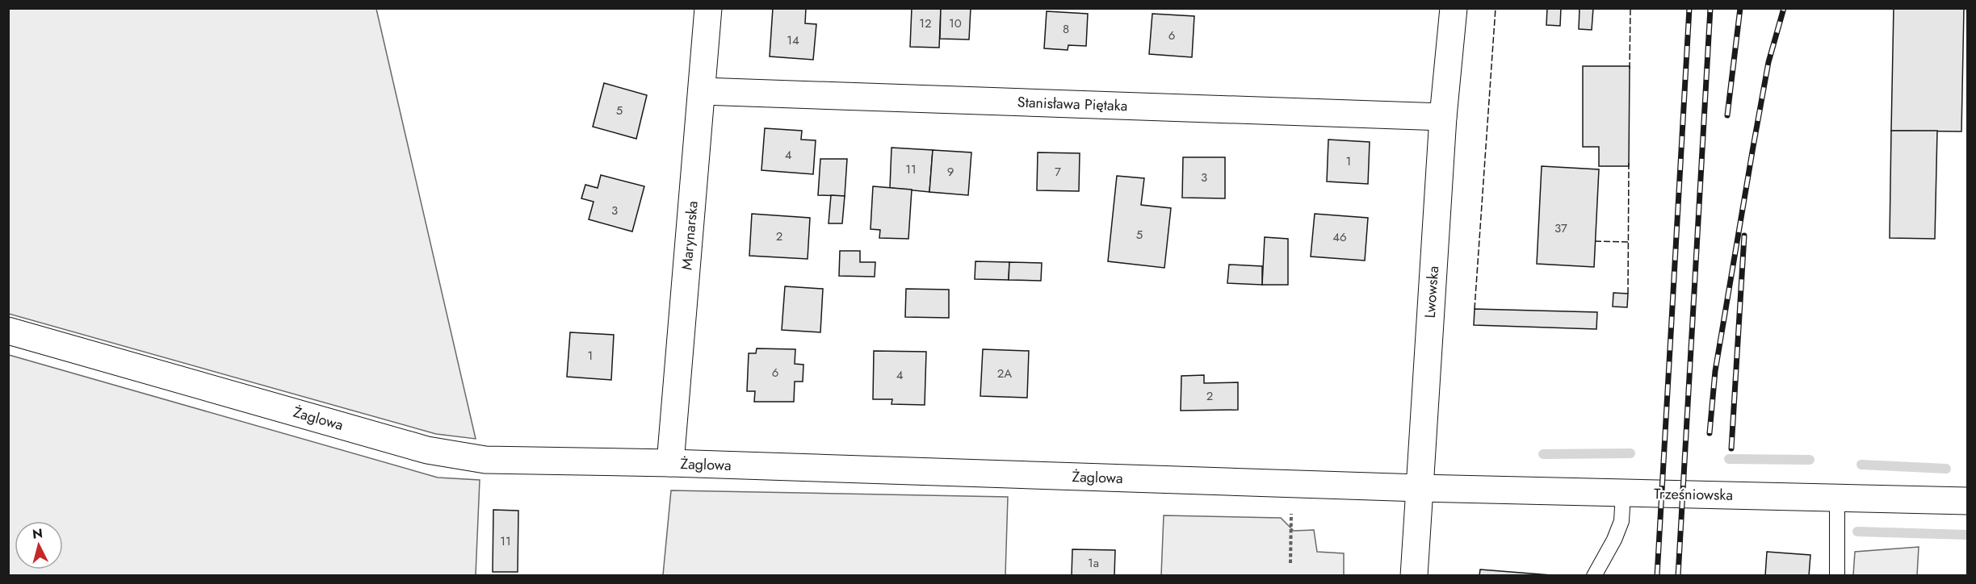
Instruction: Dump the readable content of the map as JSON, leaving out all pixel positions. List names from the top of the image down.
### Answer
{
  "streets": {
    "street": [
      "Stanisława Piętaka",
      "Marynarska",
      "Lwowska",
      "Żaglowa",
      "Trześniowska"
    ]
  },
  "crossings": [
    ["Stanisława Piętaka", "Marynarska"],
    ["Stanisława Piętaka", "Lwowska"],
    ["Marynarska", "Żaglowa"],
    ["Lwowska", "Żaglowa"],
    ["Lwowska", "Trześniowska"],
    ["Żaglowa", "Trześniowska"]
  ],
  "house_numbers": [
    "12",
    "10",
    "8",
    "6",
    "14",
    "5",
    "4",
    "1",
    "11",
    "9",
    "7",
    "3",
    "3",
    "37",
    "5",
    "2",
    "46",
    "1",
    "6",
    "2A",
    "4",
    "2",
    "11",
    "1a"
  ],
  "north": "top"
}
